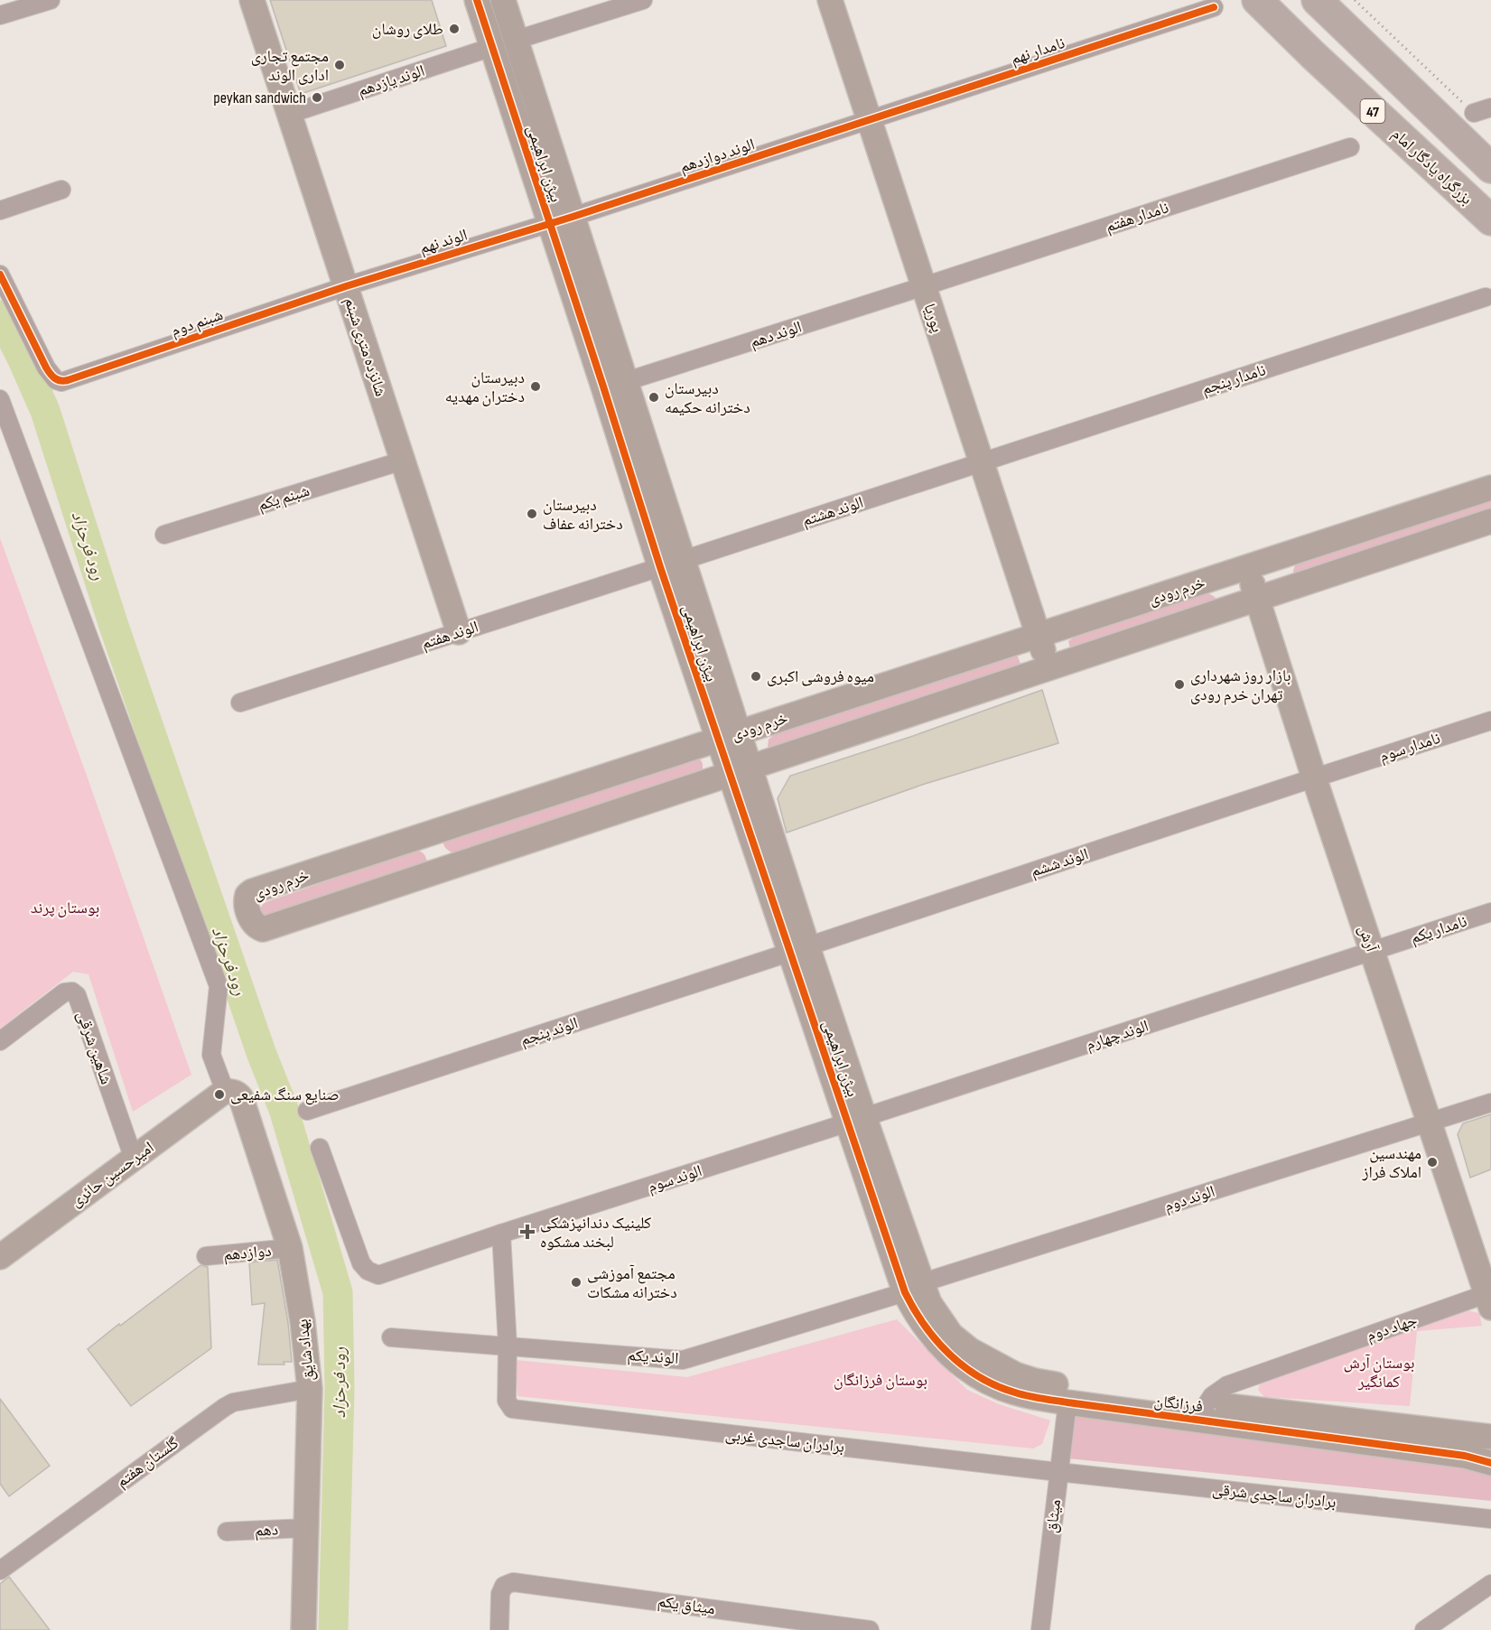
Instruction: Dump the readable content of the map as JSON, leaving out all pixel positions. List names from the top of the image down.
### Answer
{
  "streets": {
    "highway": ["47", "بزرگراه یادگار امام"],
    "street": [
      "نامدار نهم",
      "الوند یازدهم",
      "الوند دوازدهم",
      "بیژن ابراهیمی",
      "نامدار هفتم",
      "الوند نهم",
      "پوریا",
      "شبنم دوم",
      "الوند دهم",
      "شانزده متری شبنم",
      "نامدار پنجم",
      "شبنم یکم",
      "الوند هشتم",
      "خرم رودی",
      "الوند هفتم",
      "نامدار سوم",
      "الوند ششم",
      "نامدار یکم",
      "آرش",
      "الوند پنجم",
      "الوند چهارم",
      "شاهین شرقی",
      "امیرحسین حائری",
      "الوند سوم",
      "الوند دوم",
      "دوازدهم",
      "جهاد دوم",
      "بهداد شایق",
      "الوند یکم",
      "فرزانگان",
      "برادران ساجدی غربی",
      "گلستان هفتم",
      "برادران ساجدی شرقی",
      "میثاق",
      "دهم",
      "میثاق یکم"
    ]
  },
  "crossings": [
    ["نامدار نهم", "الوند دوازدهم"],
    ["نامدار نهم", "پوریا"],
    ["الوند یازدهم", "بیژن ابراهیمی"],
    ["الوند یازدهم", "شانزده متری شبنم"],
    ["الوند دوازدهم", "بیژن ابراهیمی"],
    ["الوند دوازدهم", "الوند نهم"],
    ["الوند دوازدهم", "پوریا"],
    ["بیژن ابراهیمی", "الوند نهم"],
    ["بیژن ابراهیمی", "الوند دهم"],
    ["بیژن ابراهیمی", "الوند هشتم"],
    ["بیژن ابراهیمی", "خرم رودی"],
    ["بیژن ابراهیمی", "الوند هفتم"],
    ["بیژن ابراهیمی", "الوند ششم"],
    ["بیژن ابراهیمی", "الوند پنجم"],
    ["بیژن ابراهیمی", "الوند چهارم"],
    ["بیژن ابراهیمی", "الوند سوم"],
    ["بیژن ابراهیمی", "الوند دوم"],
    ["بیژن ابراهیمی", "الوند یکم"],
    ["بیژن ابراهیمی", "فرزانگان"],
    ["نامدار هفتم", "پوریا"],
    ["نامدار هفتم", "الوند دهم"],
    ["الوند نهم", "شبنم دوم"],
    ["الوند نهم", "شانزده متری شبنم"],
    ["پوریا", "الوند دهم"],
    ["پوریا", "نامدار پنجم"],
    ["پوریا", "الوند هشتم"],
    ["پوریا", "خرم رودی"],
    ["شبنم دوم", "شانزده متری شبنم"],
    ["شانزده متری شبنم", "شبنم یکم"],
    ["شانزده متری شبنم", "الوند هفتم"],
    ["نامدار پنجم", "الوند هشتم"],
    ["خرم رودی", "آرش"],
    ["نامدار سوم", "الوند ششم"],
    ["نامدار سوم", "آرش"],
    ["الوند ششم", "آرش"],
    ["الوند ششم", "الوند پنجم"],
    ["نامدار یکم", "آرش"],
    ["نامدار یکم", "الوند چهارم"],
    ["آرش", "الوند چهارم"],
    ["آرش", "الوند دوم"],
    ["آرش", "جهاد دوم"],
    ["الوند چهارم", "الوند سوم"],
    ["شاهین شرقی", "امیرحسین حائری"],
    ["امیرحسین حائری", "بهداد شایق"],
    ["الوند دوم", "الوند یکم"],
    ["الوند دوم", "فرزانگان"],
    ["دوازدهم", "بهداد شایق"],
    ["جهاد دوم", "فرزانگان"],
    ["بهداد شایق", "گلستان هفتم"],
    ["بهداد شایق", "دهم"],
    ["الوند یکم", "فرزانگان"],
    ["الوند یکم", "برادران ساجدی غربی"],
    ["فرزانگان", "میثاق"],
    ["برادران ساجدی غربی", "برادران ساجدی شرقی"],
    ["برادران ساجدی غربی", "میثاق"],
    ["برادران ساجدی شرقی", "میثاق"]
  ],
  "water": ["رود فرحزاد"],
  "parks": ["بوستان پرند", "بوستان آرش کمانگیر", "بوستان فرزانگان"],
  "places": {
    "other": [
      "طلای روشان",
      "مجتمع تجاری اداری الوند",
      "peykan sandwich",
      "دبیرستان دختران مهدیه",
      "دبیرستان دخترانه حکیمه",
      "دبیرستان دخترانه عفاف",
      "میوه فروشی اکبری",
      "بازار روز شهرداری تهران خرم رودی",
      "صنایع سنگ شفیعی",
      "مهندسین املاک فراز",
      "مجتمع آموزشی دخترانه مشکات"
    ],
    "health": ["کلینیک دندانپزشکی لبخند مشکوه"]
  }
}
